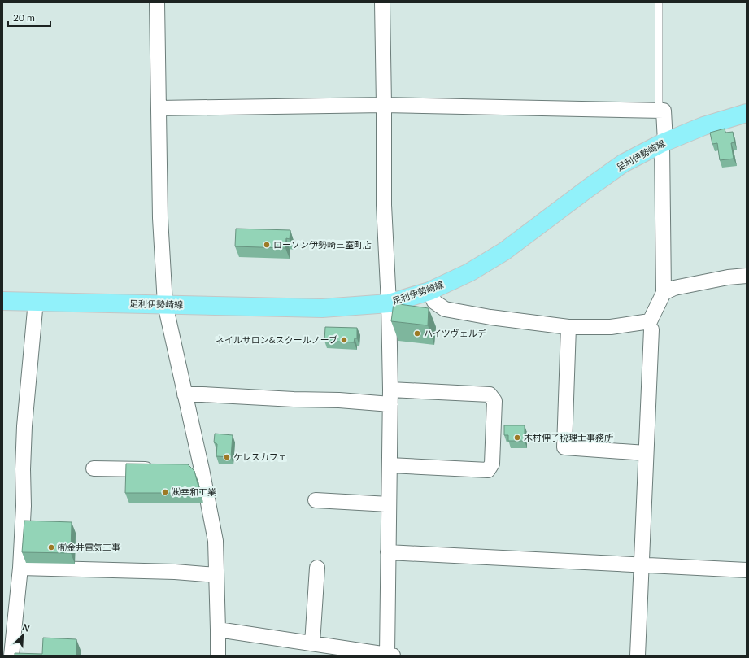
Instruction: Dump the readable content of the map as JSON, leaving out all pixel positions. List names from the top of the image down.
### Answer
{
  "streets": {
    "main road": ["足利伊勢崎線"]
  },
  "places": [
    "ローソン伊勢崎三室町店",
    "ハイツヴェルデ",
    "ネイルサロン&スクールノーブ",
    "木村伸子税理士事務所",
    "ケレスカフェ",
    "㈱幸和工業",
    "㈲金井電気工事"
  ],
  "scale_bar": "20 m",
  "north": "top right"
}
